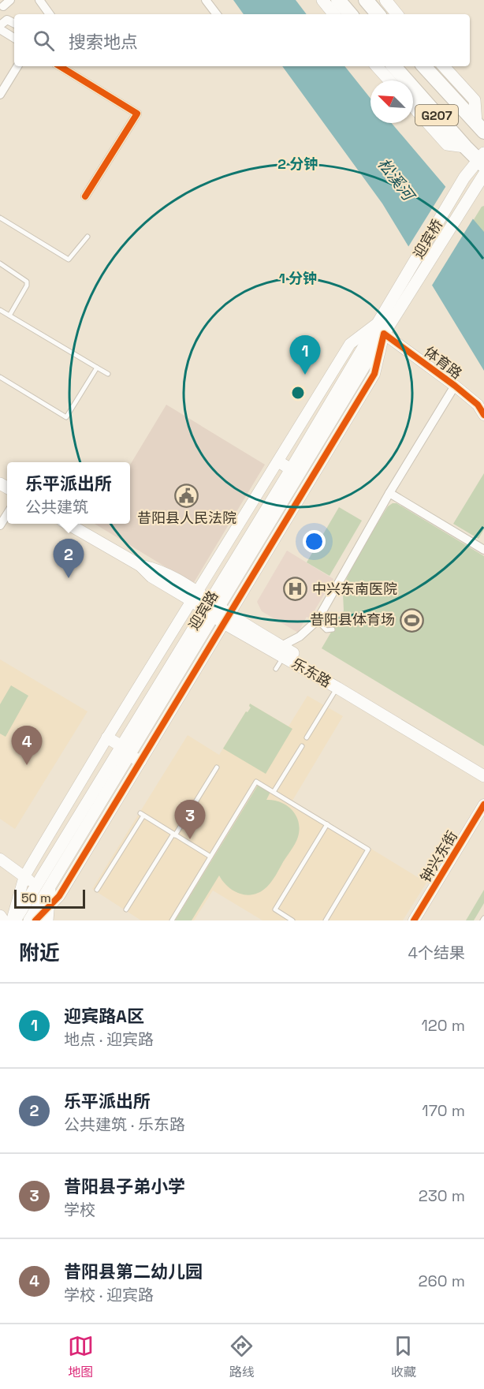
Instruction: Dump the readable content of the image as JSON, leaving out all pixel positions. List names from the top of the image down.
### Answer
{
  "streets": {
    "highway": ["G207"],
    "main road": ["迎宾桥", "迎宾路", "乐东路"],
    "street": ["体育路", "钟兴东街"]
  },
  "crossings": [
    ["G207", "迎宾桥"],
    ["迎宾桥", "迎宾路"],
    ["体育路", "迎宾路"],
    ["迎宾路", "乐东路"]
  ],
  "water": ["松溪河"],
  "places": {
    "public building": ["昔阳县人民法院"],
    "hospital": ["中兴东南医院"],
    "sports": ["昔阳县体育场"]
  },
  "scale_bar": "50 m",
  "north": "top left",
  "page": {
    "search": "搜索地点",
    "pins": [
      "1",
      "2",
      "4",
      "3"
    ],
    "popup": ["乐平派出所", "公共建筑"],
    "scale": "50 m",
    "heading": ["附近", "4个结果"],
    "list": [
      {
        "mark": "1",
        "name": "迎宾路A区",
        "note": "地点 · 迎宾路",
        "value": "120 m"
      },
      {
        "mark": "2",
        "name": "乐平派出所",
        "note": "公共建筑 · 乐东路",
        "value": "170 m"
      },
      {
        "mark": "3",
        "name": "昔阳县子弟小学",
        "note": "学校",
        "value": "230 m"
      },
      {
        "mark": "4",
        "name": "昔阳县第二幼儿园",
        "note": "学校 · 迎宾路",
        "value": "260 m"
      }
    ],
    "nav": ["地图", "路线", "收藏"]
  },
  "rings": ["2 分钟", "1 分钟"]
}
